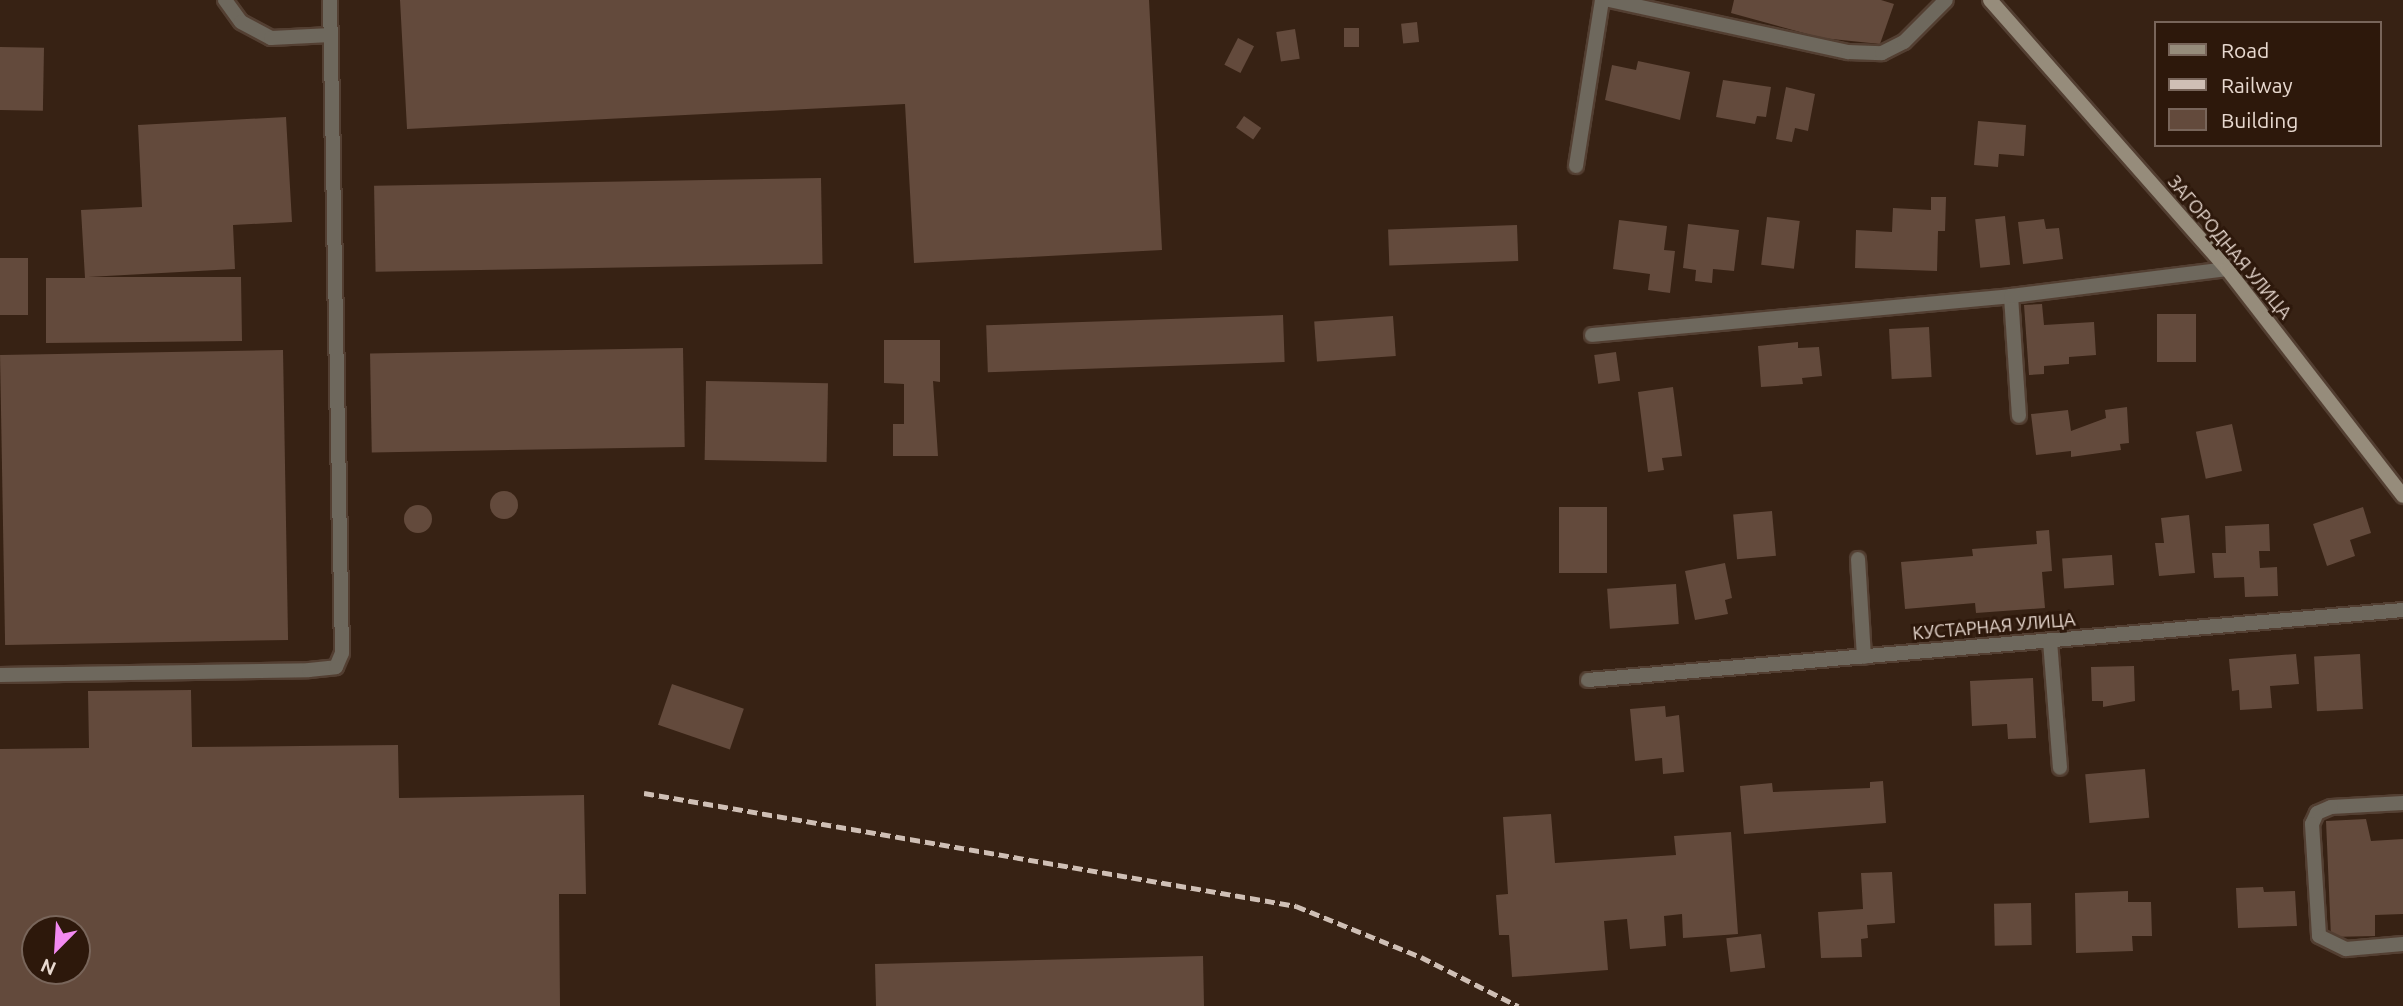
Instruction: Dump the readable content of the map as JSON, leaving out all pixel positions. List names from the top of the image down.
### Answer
{
  "streets": {
    "main road": ["ЗАГОРОДНАЯ УЛИЦА"],
    "street": ["КУСТАРНАЯ УЛИЦА"]
  },
  "legend": ["Road", "Railway", "Building"],
  "north": "bottom left"
}
